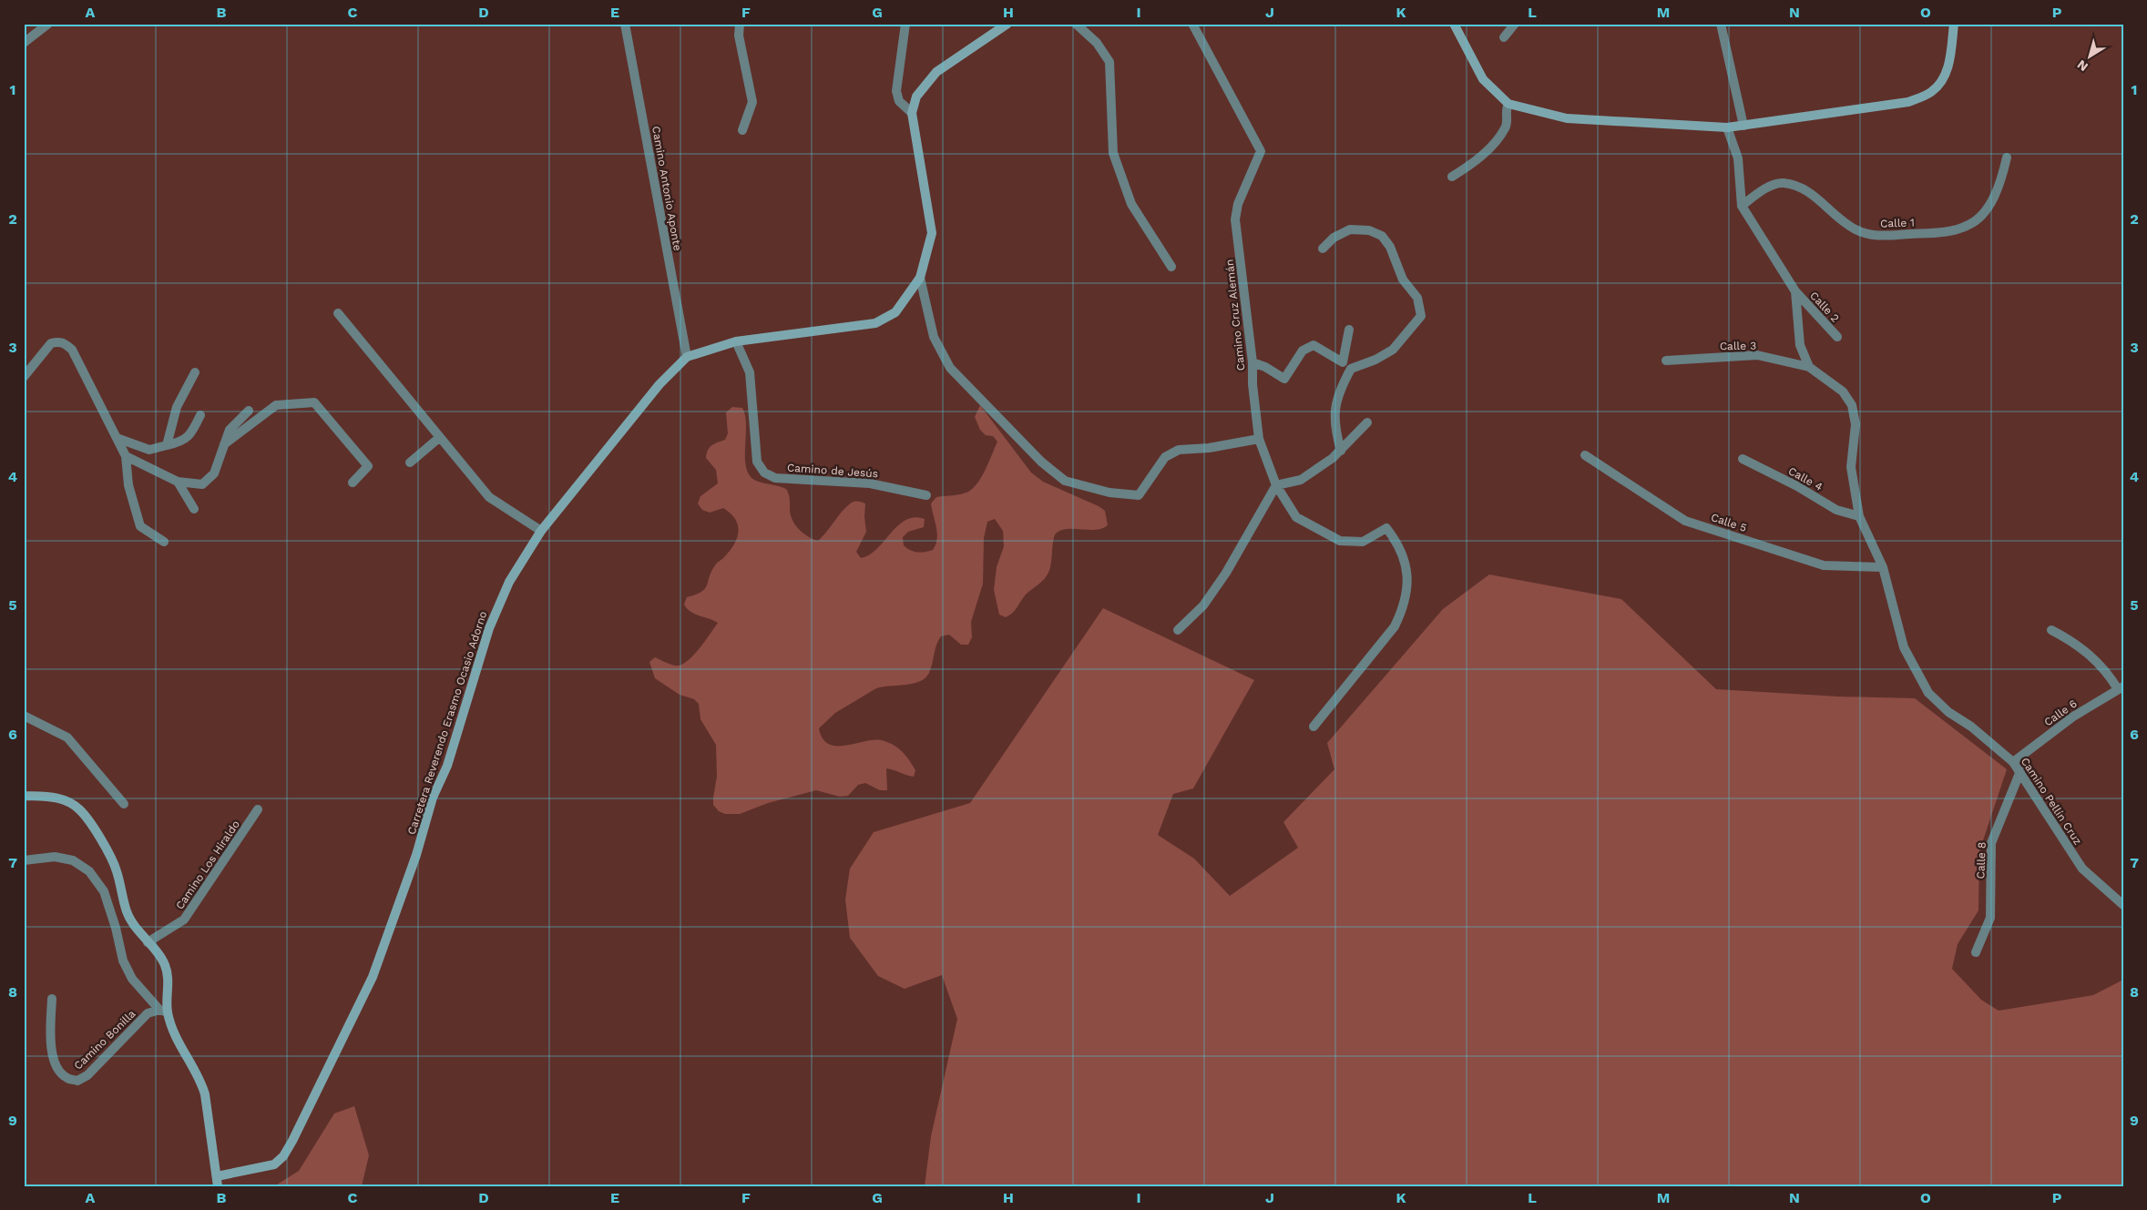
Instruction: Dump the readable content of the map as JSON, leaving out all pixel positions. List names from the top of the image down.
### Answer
{
  "streets": {
    "street": [
      "Camino Antonio Aponte",
      "Calle 1",
      "Calle 2",
      "Camino Cruz Alemán",
      "Calle 3",
      "Camino de Jesús",
      "Calle 4",
      "Calle 5",
      "Calle 6",
      "Carretera Reverendo Erasmo Ocasio Adorno",
      "Camino Pellín Cruz",
      "Calle 8",
      "Camino Los Hiraldo",
      "Camino Bonilla"
    ]
  },
  "crossings": [
    ["Camino Antonio Aponte", "Carretera Reverendo Erasmo Ocasio Adorno"],
    ["Calle 3", "Camino Pellín Cruz"],
    ["Camino de Jesús", "Carretera Reverendo Erasmo Ocasio Adorno"],
    ["Calle 4", "Camino Pellín Cruz"],
    ["Calle 5", "Camino Pellín Cruz"],
    ["Calle 6", "Camino Pellín Cruz"],
    ["Camino Pellín Cruz", "Calle 8"]
  ],
  "north": "bottom left",
  "grid": {
    "columns": [
      "A",
      "B",
      "C",
      "D",
      "E",
      "F",
      "G",
      "H",
      "I",
      "J",
      "K",
      "L",
      "M",
      "N",
      "O",
      "P"
    ],
    "rows": [
      "1",
      "2",
      "3",
      "4",
      "5",
      "6",
      "7",
      "8",
      "9"
    ]
  }
}
